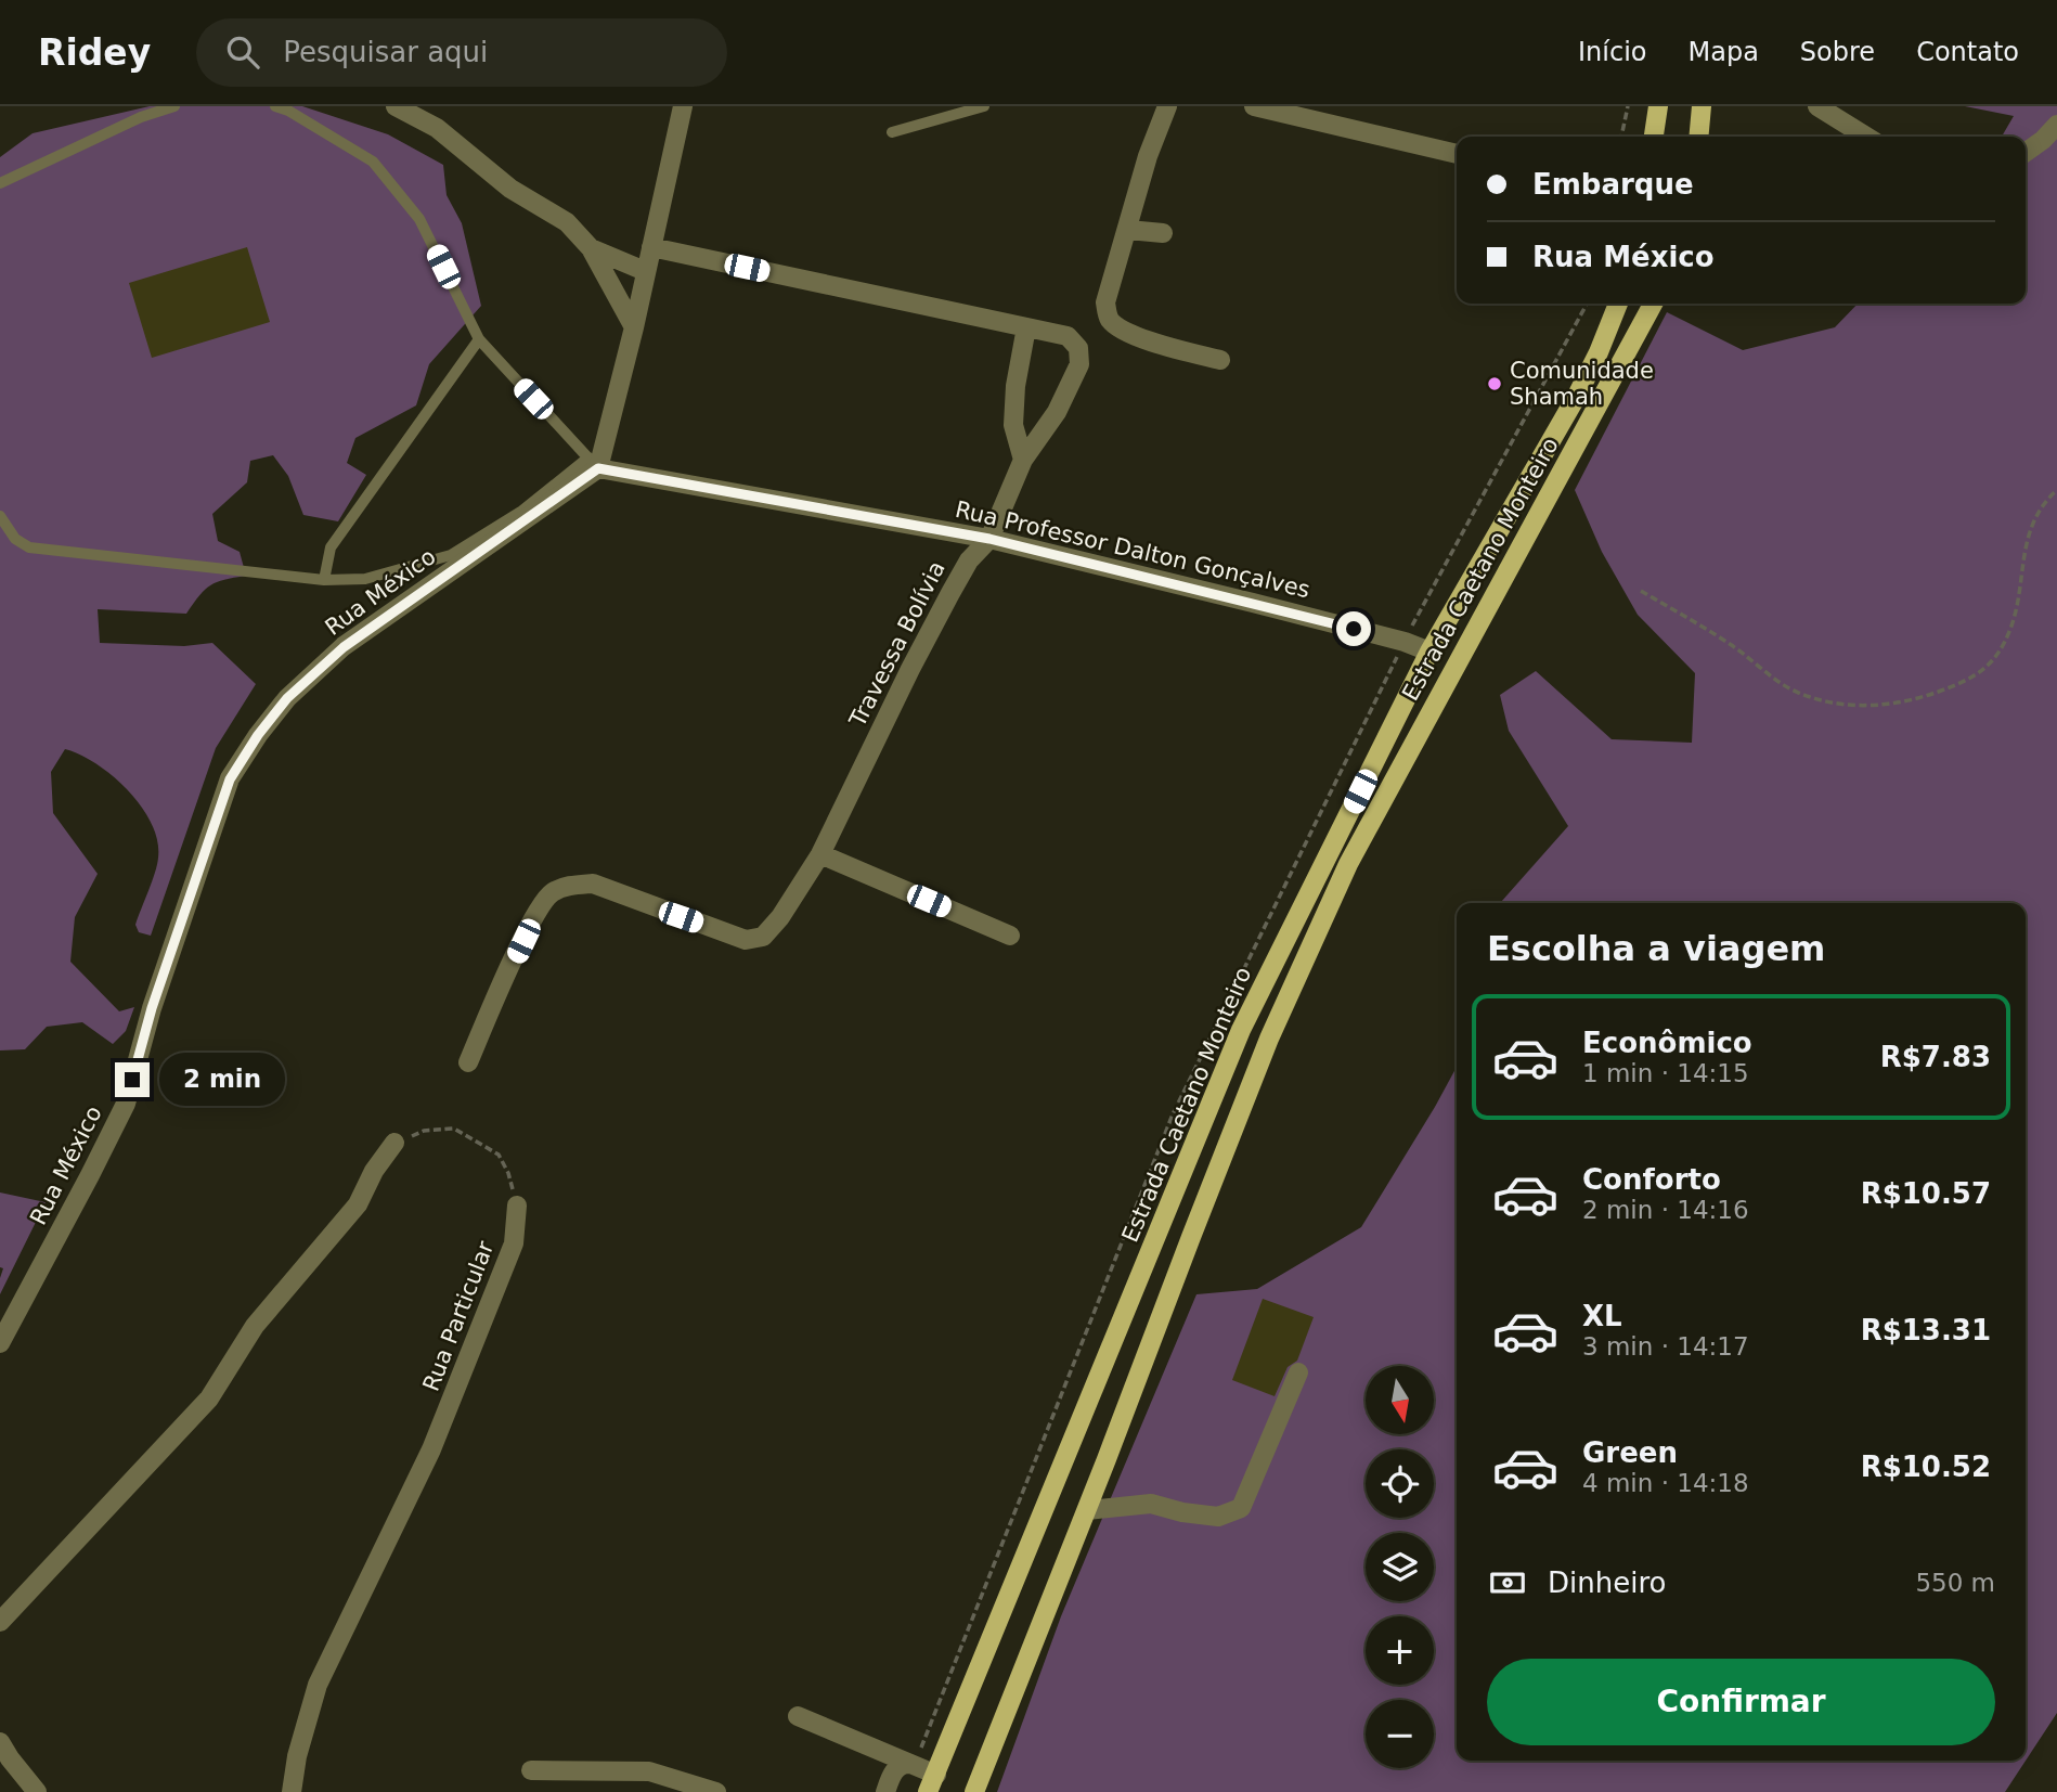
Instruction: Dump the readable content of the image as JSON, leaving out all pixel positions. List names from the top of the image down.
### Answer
{
  "streets": {
    "main road": ["Estrada Caetano Monteiro"],
    "street": [
      "Rua Professor Dalton Gonçalves",
      "Rua México",
      "Travessa Bolívia",
      "Rua Particular"
    ]
  },
  "crossings": [
    ["Rua Professor Dalton Gonçalves", "Estrada Caetano Monteiro"],
    ["Rua Professor Dalton Gonçalves", "Rua México"],
    ["Rua Professor Dalton Gonçalves", "Travessa Bolívia"]
  ],
  "places": ["Comunidade Shamah"],
  "north": "bottom",
  "page": {
    "header": "Ridey",
    "search": "Pesquisar aqui",
    "nav": [
      "Início",
      "Mapa",
      "Sobre",
      "Contato"
    ],
    "banner": ["Embarque", "Rua México"],
    "heading": "Escolha a viagem",
    "list": [
      {
        "name": "Econômico",
        "note": "1 min · 14:15",
        "value": "R$7.83"
      },
      {
        "name": "Conforto",
        "note": "2 min · 14:16",
        "value": "R$10.57"
      },
      {
        "name": "XL",
        "note": "3 min · 14:17",
        "value": "R$13.31"
      },
      {
        "name": "Green",
        "note": "4 min · 14:18",
        "value": "R$10.52"
      }
    ],
    "bubble": "2 min",
    "map_buttons": ["+", "−"],
    "pay": ["Dinheiro", "550 m"],
    "buttons": "Confirmar"
  }
}
